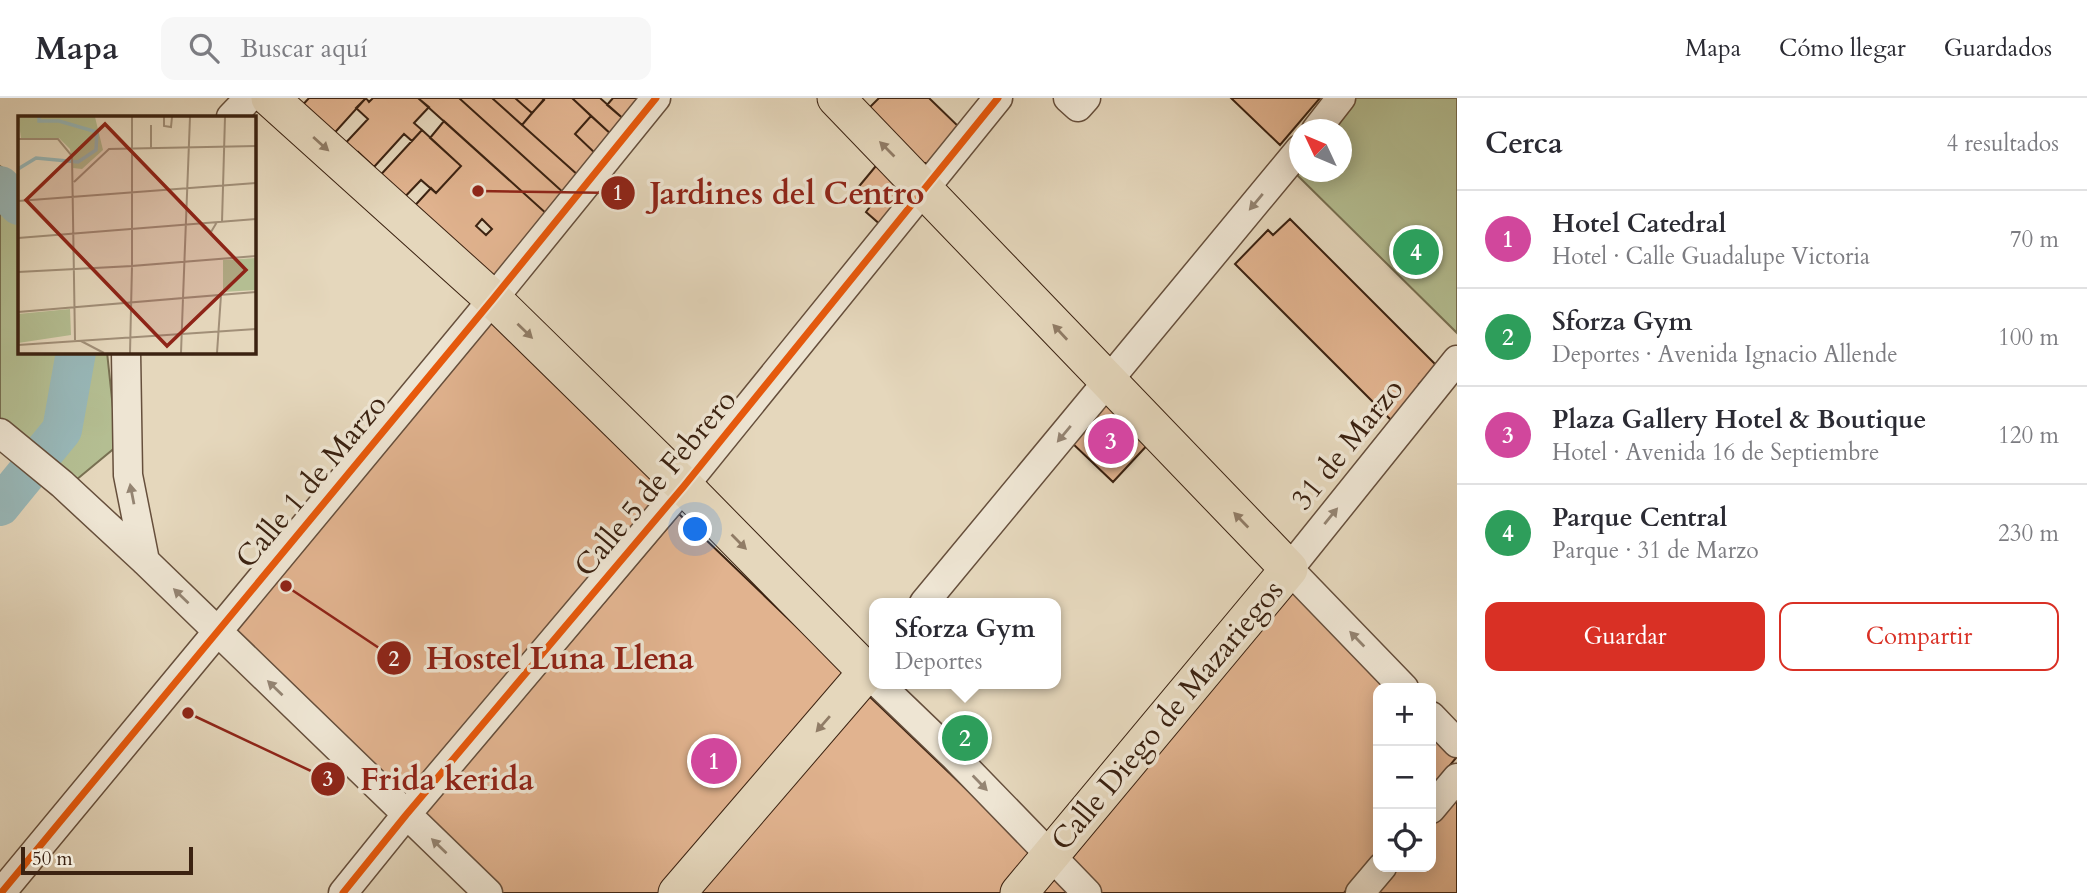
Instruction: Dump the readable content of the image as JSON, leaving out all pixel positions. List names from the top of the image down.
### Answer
{
  "streets": {
    "main road": ["Calle Diego de Mazariegos"],
    "street": ["31 de Marzo", "Calle 1 de Marzo", "Calle 5 de Febrero"]
  },
  "crossings": [
    ["31 de Marzo", "Calle Diego de Mazariegos"]
  ],
  "one_way": ["31 de Marzo"],
  "places": ["Jardines del Centro", "Hostel Luna Llena", "Frida kerida"],
  "scale_bar": "50 m",
  "north": "top left",
  "page": {
    "header": "Mapa",
    "search": "Buscar aquí",
    "nav": ["Mapa", "Cómo llegar", "Guardados"],
    "heading": ["Cerca", "4 resultados"],
    "list": [
      {
        "mark": "1",
        "name": "Hotel Catedral",
        "note": "Hotel · Calle Guadalupe Victoria",
        "value": "70 m"
      },
      {
        "mark": "2",
        "name": "Sforza Gym",
        "note": "Deportes · Avenida Ignacio Allende",
        "value": "100 m"
      },
      {
        "mark": "3",
        "name": "Plaza Gallery Hotel & Boutique",
        "note": "Hotel · Avenida 16 de Septiembre",
        "value": "120 m"
      },
      {
        "mark": "4",
        "name": "Parque Central",
        "note": "Parque · 31 de Marzo",
        "value": "230 m"
      }
    ],
    "pins": [
      "4",
      "3",
      "2",
      "1"
    ],
    "buttons": ["Guardar", "Compartir"],
    "popup": ["Sforza Gym", "Deportes"],
    "map_buttons": ["+", "−"],
    "scale": "50 m"
  }
}
